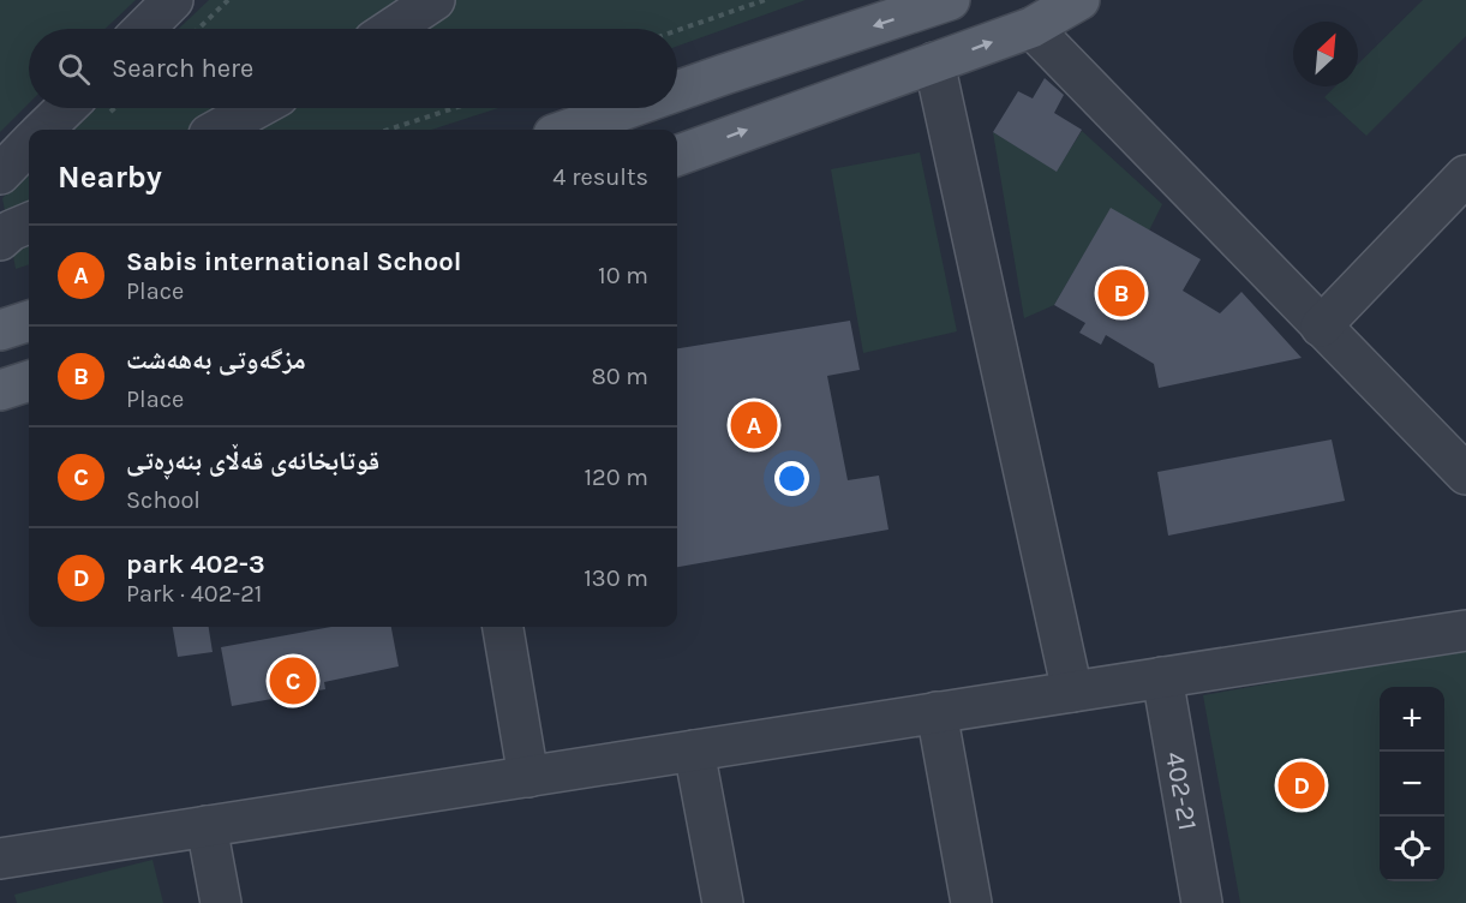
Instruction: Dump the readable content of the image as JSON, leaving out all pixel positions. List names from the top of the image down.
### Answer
{
  "streets": {
    "street": ["402-21"]
  },
  "north": "top right",
  "page": {
    "search": "Search here",
    "heading": ["Nearby", "4 results"],
    "list": [
      {
        "mark": "A",
        "name": "Sabis international School",
        "note": "Place",
        "value": "10 m"
      },
      {
        "mark": "B",
        "name": "مزگەوتی بەهەشت",
        "note": "Place",
        "value": "80 m"
      },
      {
        "mark": "C",
        "name": "قوتابخانەی قەڵای بنەڕەتی",
        "note": "School",
        "value": "120 m"
      },
      {
        "mark": "D",
        "name": "park 402-3",
        "note": "Park · 402-21",
        "value": "130 m"
      }
    ],
    "pins": [
      "B",
      "A",
      "C",
      "D"
    ],
    "map_buttons": ["+", "−"]
  }
}
